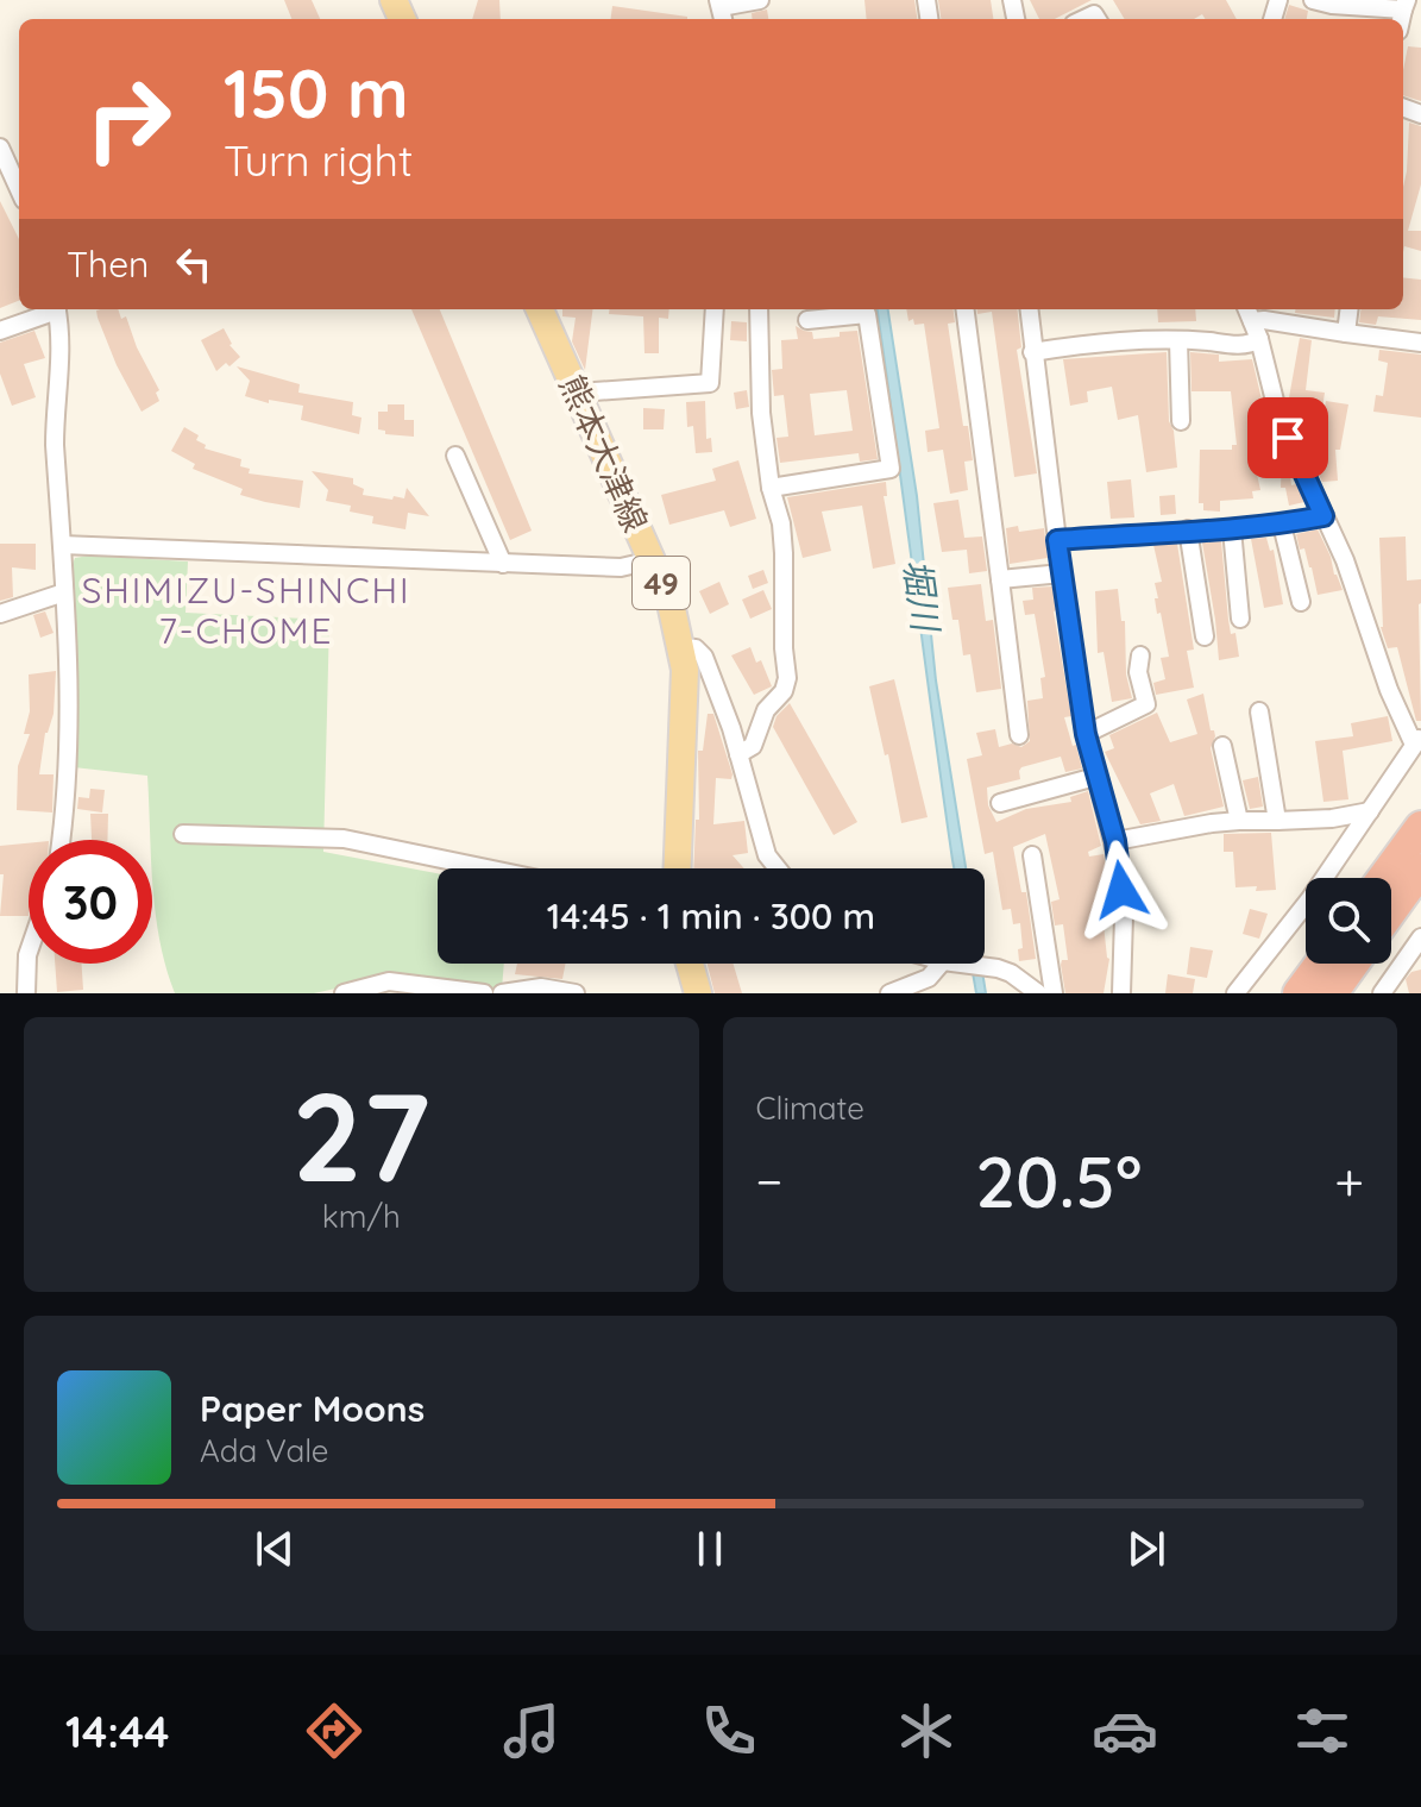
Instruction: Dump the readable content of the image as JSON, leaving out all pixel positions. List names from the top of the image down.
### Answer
{
  "streets": {
    "main road": ["熊本大津線", "49"]
  },
  "districts": ["SHIMIZU-SHINCHI 7-CHOME"],
  "water": ["堀川"],
  "page": {
    "turn": ["150 m", "Turn right"],
    "then": "Then",
    "limit": "30",
    "trip": "14:45 · 1 min · 300 m",
    "tile": [
      ["27", "km/h"],
      "Climate"
    ],
    "heat": ["−", "20.5°", "+"],
    "song": ["Paper Moons", "Ada Vale"],
    "tabs": "14:44"
  }
}
